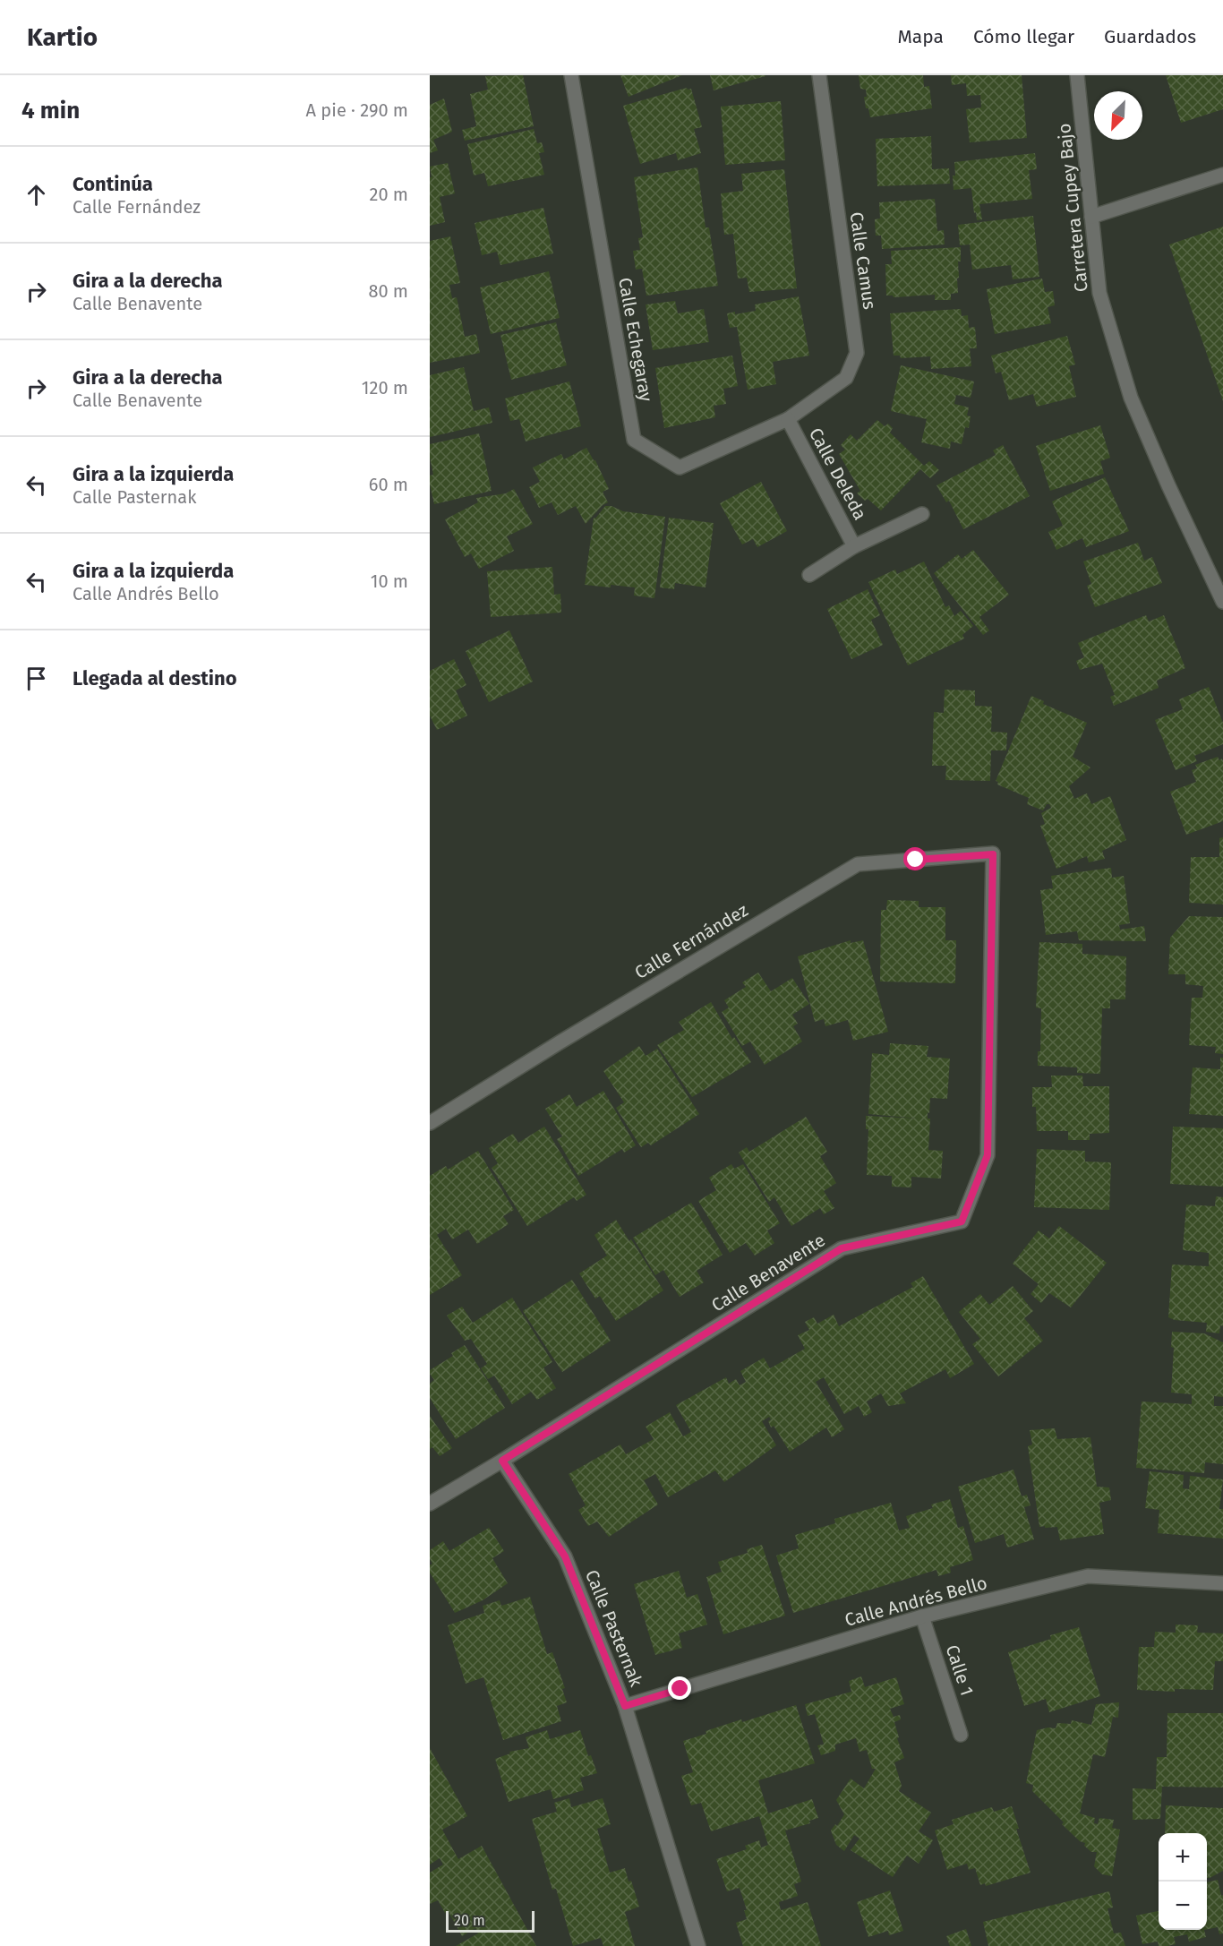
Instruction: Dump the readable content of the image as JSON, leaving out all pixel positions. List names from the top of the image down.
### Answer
{
  "streets": {
    "street": [
      "Carretera Cupey Bajo",
      "Calle Camus",
      "Calle Echegaray",
      "Calle Deleda",
      "Calle Fernández",
      "Calle Benavente",
      "Calle Andrés Bello",
      "Calle Pasternak",
      "Calle 1"
    ]
  },
  "crossings": [
    ["Calle Camus", "Calle Echegaray"],
    ["Calle Camus", "Calle Deleda"],
    ["Calle Echegaray", "Calle Deleda"],
    ["Calle Fernández", "Calle Benavente"],
    ["Calle Benavente", "Calle Pasternak"],
    ["Calle Andrés Bello", "Calle Pasternak"],
    ["Calle Andrés Bello", "Calle 1"]
  ],
  "scale_bar": "20 m",
  "north": "bottom left",
  "page": {
    "header": "Kartio",
    "nav": ["Mapa", "Cómo llegar", "Guardados"],
    "heading": ["4 min", "A pie · 290 m"],
    "list": [
      ["Continúa", "Calle Fernández", "20 m"],
      ["Gira a la derecha", "Calle Benavente", "80 m"],
      ["Gira a la derecha", "Calle Benavente", "120 m"],
      ["Gira a la izquierda", "Calle Pasternak", "60 m"],
      ["Gira a la izquierda", "Calle Andrés Bello", "10 m"],
      "Llegada al destino"
    ],
    "map_buttons": ["+", "−"],
    "scale": "20 m"
  }
}
